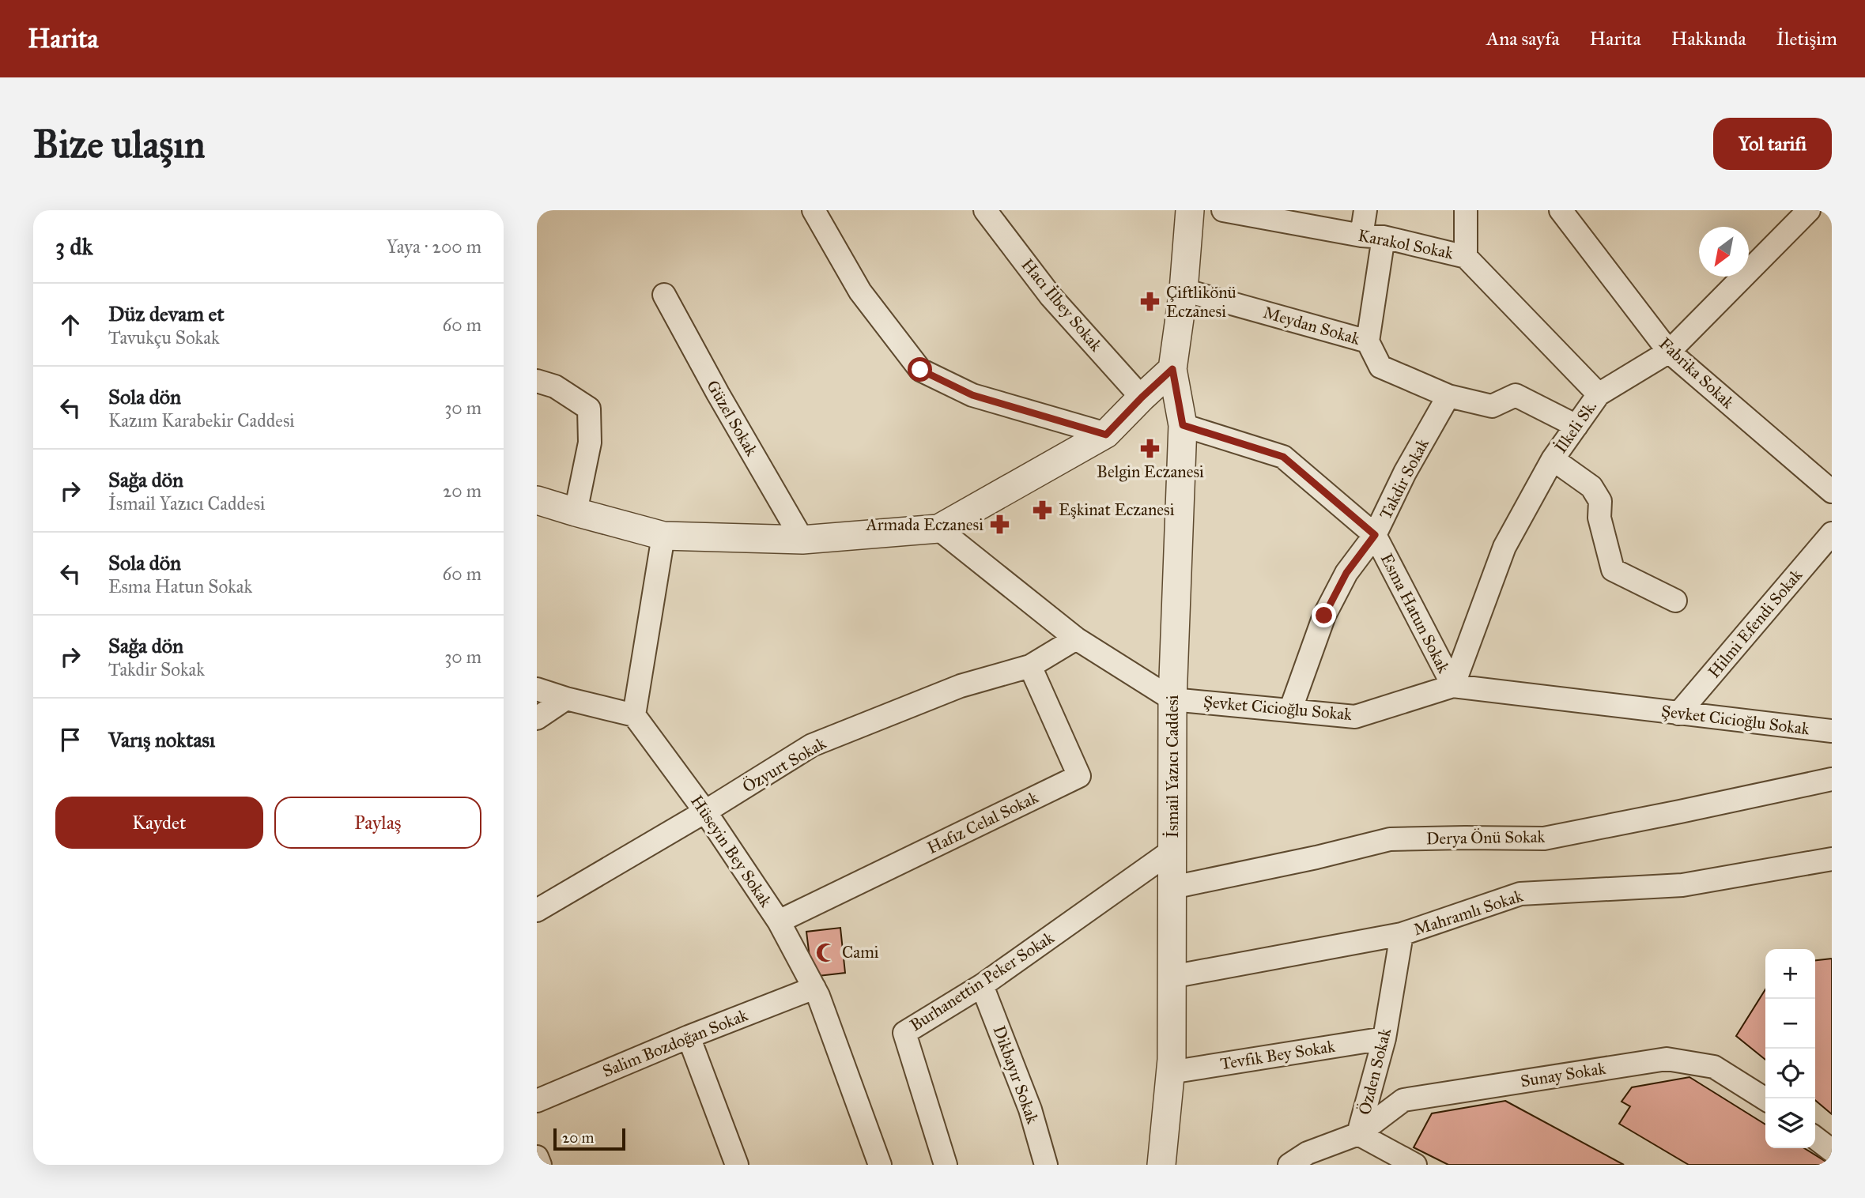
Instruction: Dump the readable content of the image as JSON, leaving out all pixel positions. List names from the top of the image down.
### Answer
{
  "streets": {
    "street": [
      "Karakol Sokak",
      "Hacı İlbey Sokak",
      "Meydan Sokak",
      "Fabrika Sokak",
      "Güzel Sokak",
      "İlkeli Sk.",
      "Takdir Sokak",
      "Esma Hatun Sokak",
      "Hilmi Efendi Sokak",
      "Şevket Cicioğlu Sokak",
      "Özyurt Sokak",
      "İsmail Yazıcı Caddesi",
      "Hafız Celal Sokak",
      "Derya Önü Sokak",
      "Hüseyin Bey Sokak",
      "Mahramlı Sokak",
      "Burhanettin Peker Sokak",
      "Salim Bozdoğan Sokak",
      "Tevfik Bey Sokak",
      "Özden Sokak",
      "Dikbayır Sokak",
      "Sunay Sokak"
    ]
  },
  "crossings": [
    ["Karakol Sokak", "İlkeli Sk."],
    ["Meydan Sokak", "İlkeli Sk."],
    ["Meydan Sokak", "Takdir Sokak"],
    ["Meydan Sokak", "İsmail Yazıcı Caddesi"],
    ["Fabrika Sokak", "İlkeli Sk."],
    ["İlkeli Sk.", "Esma Hatun Sokak"],
    ["İlkeli Sk.", "Şevket Cicioğlu Sokak"],
    ["Takdir Sokak", "Esma Hatun Sokak"],
    ["Takdir Sokak", "Şevket Cicioğlu Sokak"],
    ["Esma Hatun Sokak", "Şevket Cicioğlu Sokak"],
    ["Esma Hatun Sokak", "İsmail Yazıcı Caddesi"],
    ["Hilmi Efendi Sokak", "Şevket Cicioğlu Sokak"],
    ["Şevket Cicioğlu Sokak", "Özyurt Sokak"],
    ["Şevket Cicioğlu Sokak", "İsmail Yazıcı Caddesi"],
    ["Özyurt Sokak", "Hafız Celal Sokak"],
    ["Özyurt Sokak", "Hüseyin Bey Sokak"],
    ["İsmail Yazıcı Caddesi", "Derya Önü Sokak"],
    ["İsmail Yazıcı Caddesi", "Mahramlı Sokak"],
    ["İsmail Yazıcı Caddesi", "Burhanettin Peker Sokak"],
    ["İsmail Yazıcı Caddesi", "Tevfik Bey Sokak"],
    ["Hafız Celal Sokak", "Hüseyin Bey Sokak"],
    ["Hüseyin Bey Sokak", "Salim Bozdoğan Sokak"],
    ["Mahramlı Sokak", "Özden Sokak"],
    ["Burhanettin Peker Sokak", "Dikbayır Sokak"],
    ["Tevfik Bey Sokak", "Özden Sokak"],
    ["Özden Sokak", "Sunay Sokak"]
  ],
  "places": {
    "pharmacy": [
      "Çiftlikönü Eczanesi",
      "Belgin Eczanesi",
      "Eşkinat Eczanesi",
      "Armada Eczanesi"
    ],
    "mosque": ["Cami"]
  },
  "scale_bar": "20 m",
  "north": "bottom left",
  "page": {
    "header": "Harita",
    "nav": [
      "Ana sayfa",
      "Harita",
      "Hakkında",
      "İletişim"
    ],
    "buttons": [
      "Yol tarifi",
      ["Kaydet", "Paylaş"]
    ],
    "title": "Bize ulaşın",
    "heading": ["3 dk", "Yaya · 200 m"],
    "list": [
      ["Düz devam et", "Tavukçu Sokak", "60 m"],
      ["Sola dön", "Kazım Karabekir Caddesi", "30 m"],
      ["Sağa dön", "İsmail Yazıcı Caddesi", "20 m"],
      ["Sola dön", "Esma Hatun Sokak", "60 m"],
      ["Sağa dön", "Takdir Sokak", "30 m"],
      "Varış noktası"
    ],
    "map_buttons": ["+", "−"],
    "scale": "20 m"
  }
}
